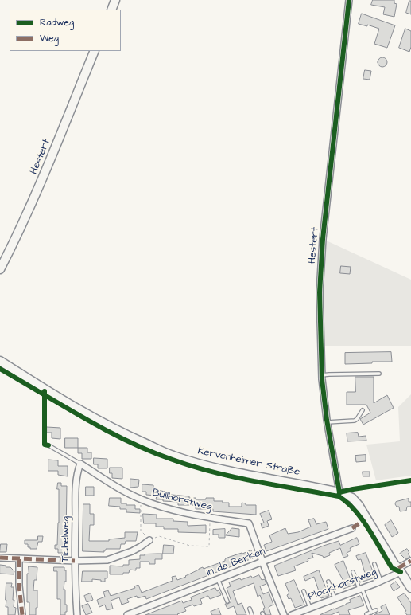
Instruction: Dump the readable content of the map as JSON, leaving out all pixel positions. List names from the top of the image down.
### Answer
{
  "streets": {
    "main road": ["Hestert", "Kervenheimer Straße"],
    "street": [
      "Büllhorstweg",
      "Tichelweg",
      "In de Berken",
      "Plockhorstweg"
    ]
  },
  "crossings": [
    ["Hestert", "Kervenheimer Straße"],
    ["Kervenheimer Straße", "Plockhorstweg"],
    ["Büllhorstweg", "Tichelweg"],
    ["Büllhorstweg", "In de Berken"]
  ],
  "legend": ["Radweg", "Weg"]
}
